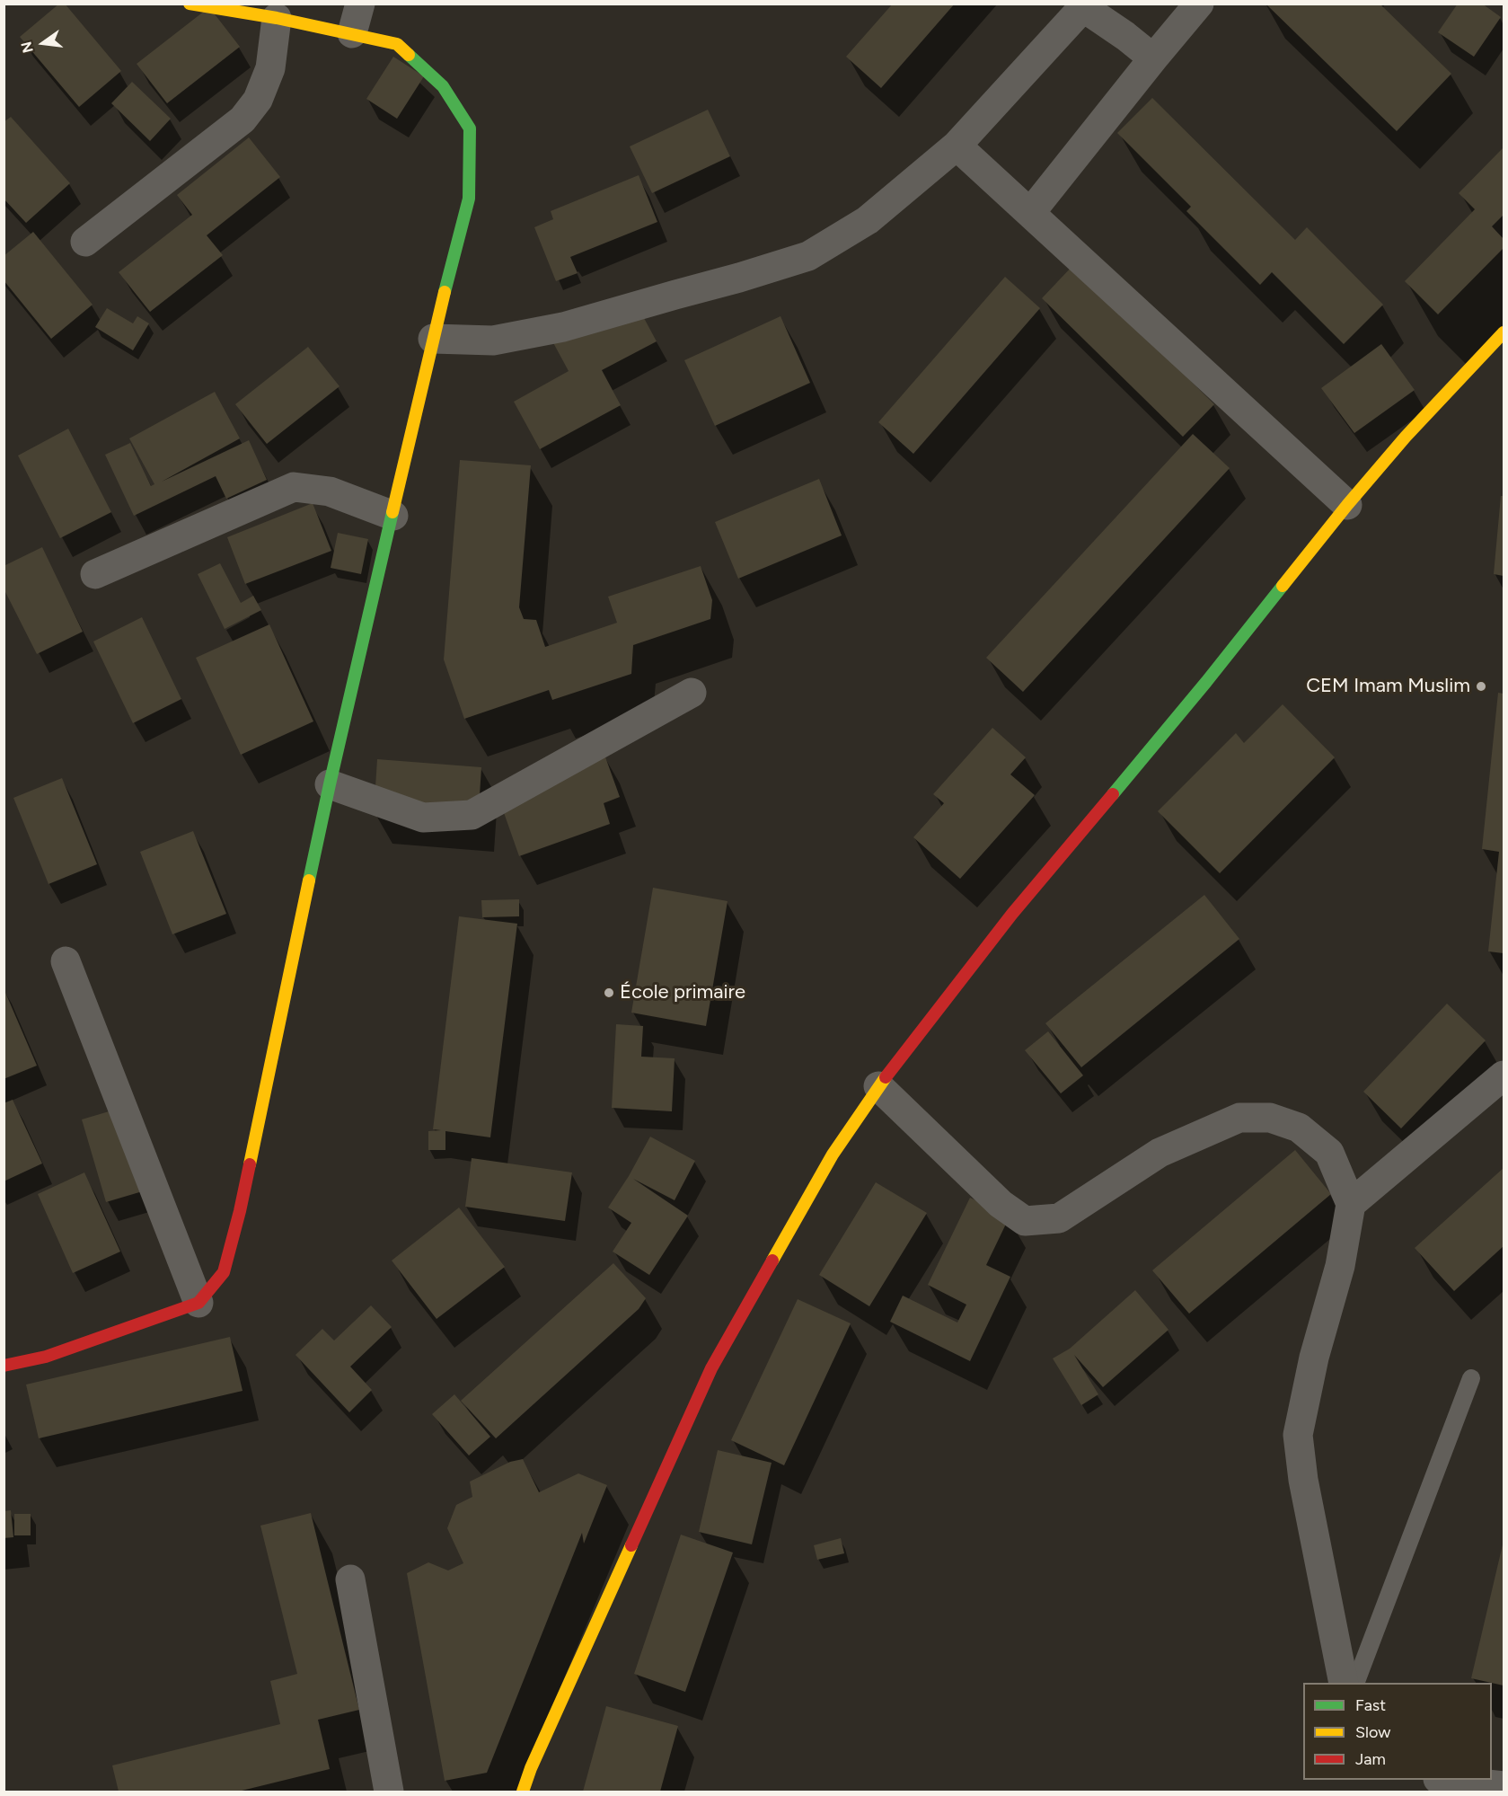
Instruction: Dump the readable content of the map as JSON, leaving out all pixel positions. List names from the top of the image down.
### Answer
{
  "places": ["CEM Imam Muslim", "École primaire"],
  "legend": ["Fast", "Slow", "Jam"],
  "north": "left"
}
